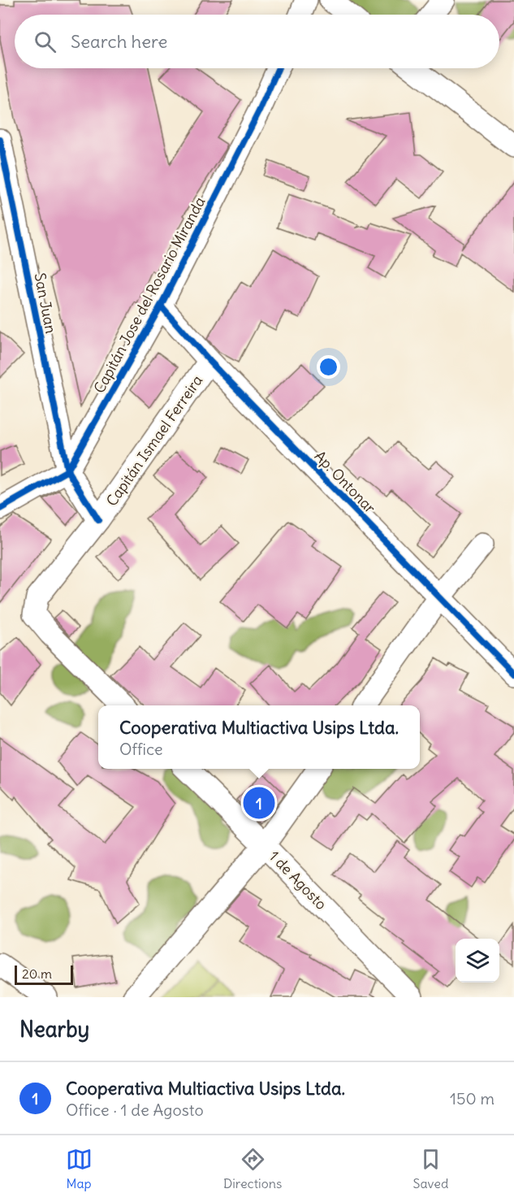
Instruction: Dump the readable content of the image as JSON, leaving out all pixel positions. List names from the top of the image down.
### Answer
{
  "streets": {
    "street": [
      "Capitán Jose del Rosario Miranda",
      "San Juan",
      "Capitán Ismael Ferreira",
      "Ap. Ontonar",
      "1 de Agosto"
    ]
  },
  "crossings": [
    ["Capitán Jose del Rosario Miranda", "San Juan"],
    ["Capitán Jose del Rosario Miranda", "Ap. Ontonar"],
    ["Capitán Ismael Ferreira", "Ap. Ontonar"]
  ],
  "scale_bar": "20 m",
  "page": {
    "search": "Search here",
    "popup": ["Cooperativa Multiactiva Usips Ltda.", "Office"],
    "pins": "1",
    "scale": "20 m",
    "heading": "Nearby",
    "list": [
      {
        "mark": "1",
        "name": "Cooperativa Multiactiva Usips Ltda.",
        "note": "Office · 1 de Agosto",
        "value": "150 m"
      }
    ],
    "nav": ["Map", "Directions", "Saved"]
  }
}
